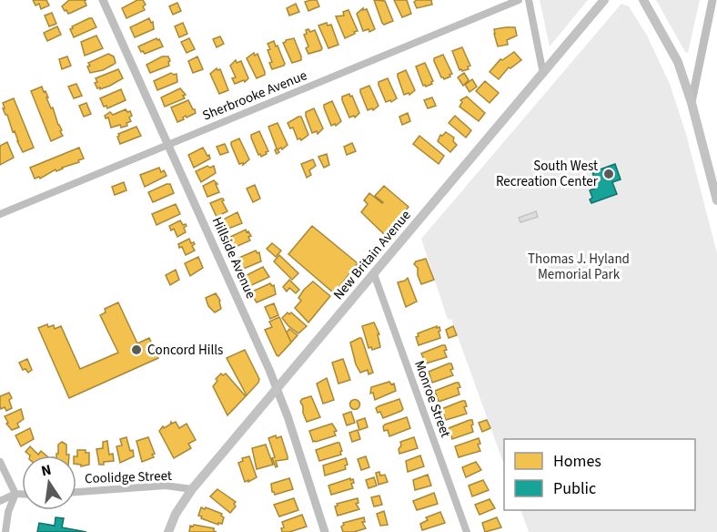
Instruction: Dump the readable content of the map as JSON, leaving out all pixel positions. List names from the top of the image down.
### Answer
{
  "streets": {
    "main road": ["New Britain Avenue"],
    "street": [
      "Sherbrooke Avenue",
      "Hillside Avenue",
      "Monroe Street",
      "Coolidge Street"
    ]
  },
  "crossings": [
    ["Sherbrooke Avenue", "Hillside Avenue"],
    ["New Britain Avenue", "Hillside Avenue"],
    ["New Britain Avenue", "Monroe Street"],
    ["New Britain Avenue", "Coolidge Street"]
  ],
  "parks": ["Thomas J. Hyland Memorial Park"],
  "places": ["South West Recreation Center", "Concord Hills"],
  "legend": ["Homes", "Public"],
  "north": "top"
}
